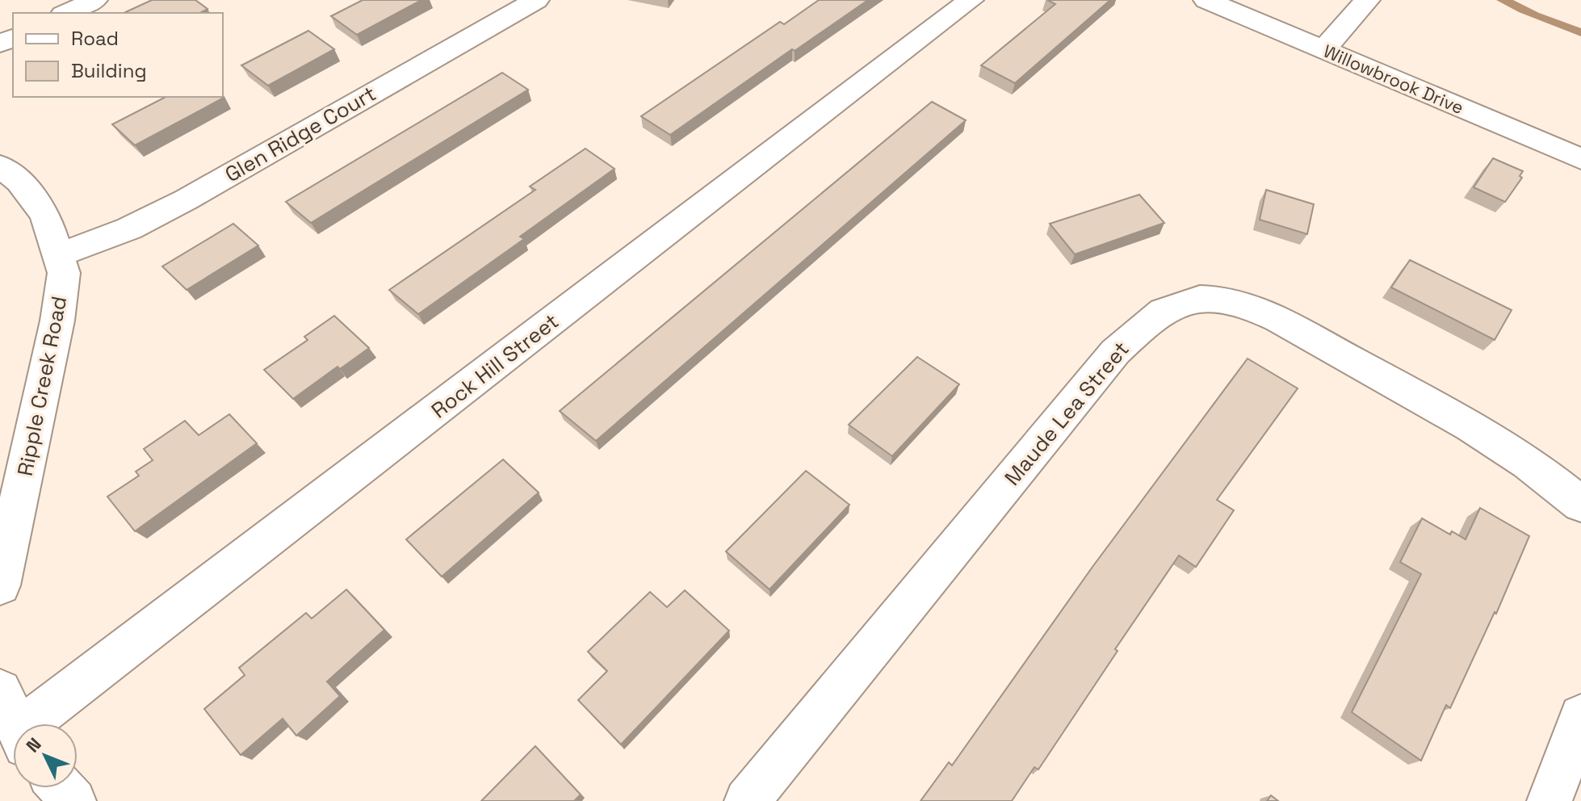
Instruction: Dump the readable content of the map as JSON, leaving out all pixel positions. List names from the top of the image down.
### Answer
{
  "streets": {
    "street": [
      "Willowbrook Drive",
      "Glen Ridge Court",
      "Rock Hill Street",
      "Ripple Creek Road",
      "Maude Lea Street"
    ]
  },
  "crossings": [
    ["Glen Ridge Court", "Ripple Creek Road"]
  ],
  "legend": ["Road", "Building"],
  "north": "top left"
}
